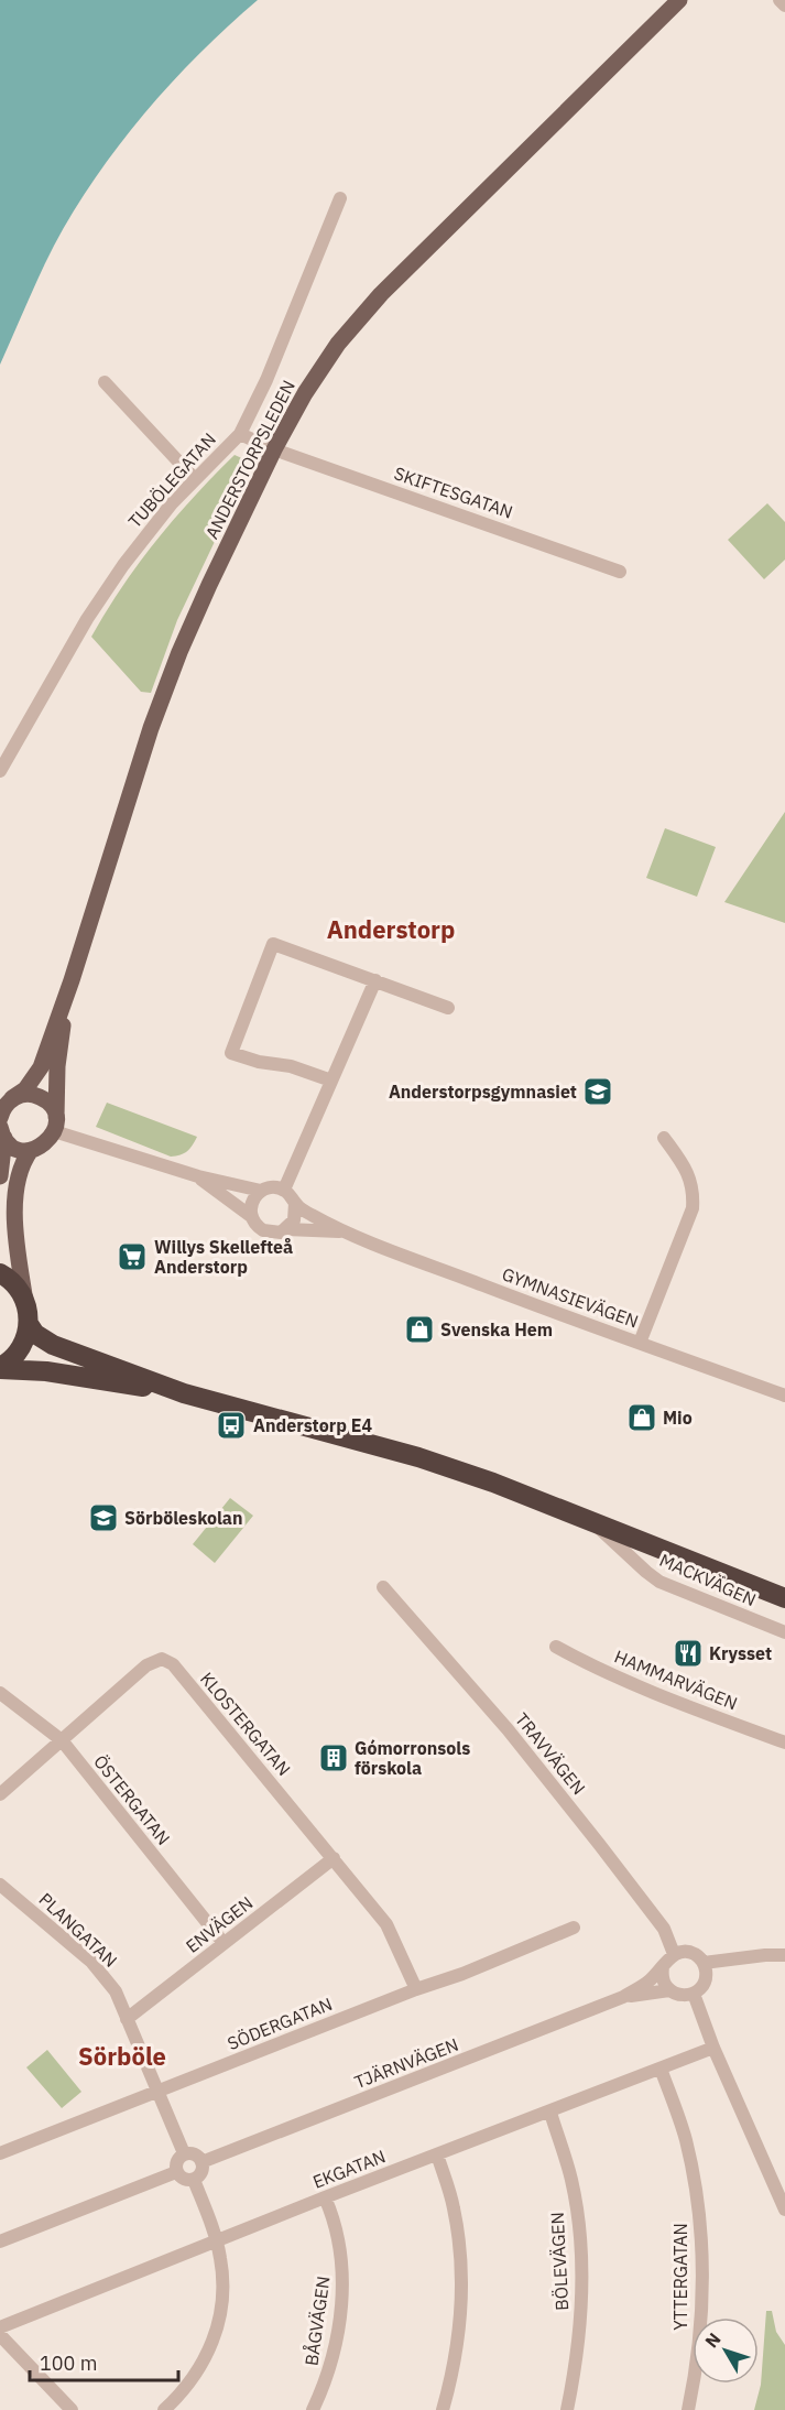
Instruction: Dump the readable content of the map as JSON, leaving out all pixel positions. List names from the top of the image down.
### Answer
{
  "streets": {
    "main road": ["ANDERSTORPSLEDEN"],
    "street": [
      "TUBÖLEGATAN",
      "SKIFTESGATAN",
      "GYMNASIEVÄGEN",
      "MACKVÄGEN",
      "HAMMARVÄGEN",
      "KLOSTERGATAN",
      "TRAVVÄGEN",
      "ÖSTERGATAN",
      "ENVÄGEN",
      "PLANGATAN",
      "SÖDERGATAN",
      "TJÄRNVÄGEN",
      "EKGATAN",
      "BÖLEVÄGEN",
      "YTTERGATAN",
      "BÅGVÄGEN"
    ]
  },
  "crossings": [
    ["ANDERSTORPSLEDEN", "SKIFTESGATAN"],
    ["TUBÖLEGATAN", "SKIFTESGATAN"],
    ["KLOSTERGATAN", "ÖSTERGATAN"],
    ["KLOSTERGATAN", "ENVÄGEN"],
    ["KLOSTERGATAN", "SÖDERGATAN"],
    ["TRAVVÄGEN", "TJÄRNVÄGEN"],
    ["ÖSTERGATAN", "ENVÄGEN"],
    ["ENVÄGEN", "PLANGATAN"],
    ["PLANGATAN", "SÖDERGATAN"],
    ["PLANGATAN", "TJÄRNVÄGEN"],
    ["EKGATAN", "BÖLEVÄGEN"],
    ["EKGATAN", "YTTERGATAN"],
    ["EKGATAN", "BÅGVÄGEN"]
  ],
  "districts": ["Anderstorp", "Sörböle"],
  "places": {
    "school or university": ["Anderstorpsgymnasiet", "Sörböleskolan"],
    "supermarket": ["Willys Skellefteå Anderstorp"],
    "shop": ["Svenska Hem", "Mio"],
    "bus stop": ["Anderstorp E4"],
    "restaurant": ["Krysset"],
    "building": ["Gómorronsols förskola"]
  },
  "scale_bar": "100 m",
  "north": "top left"
}
